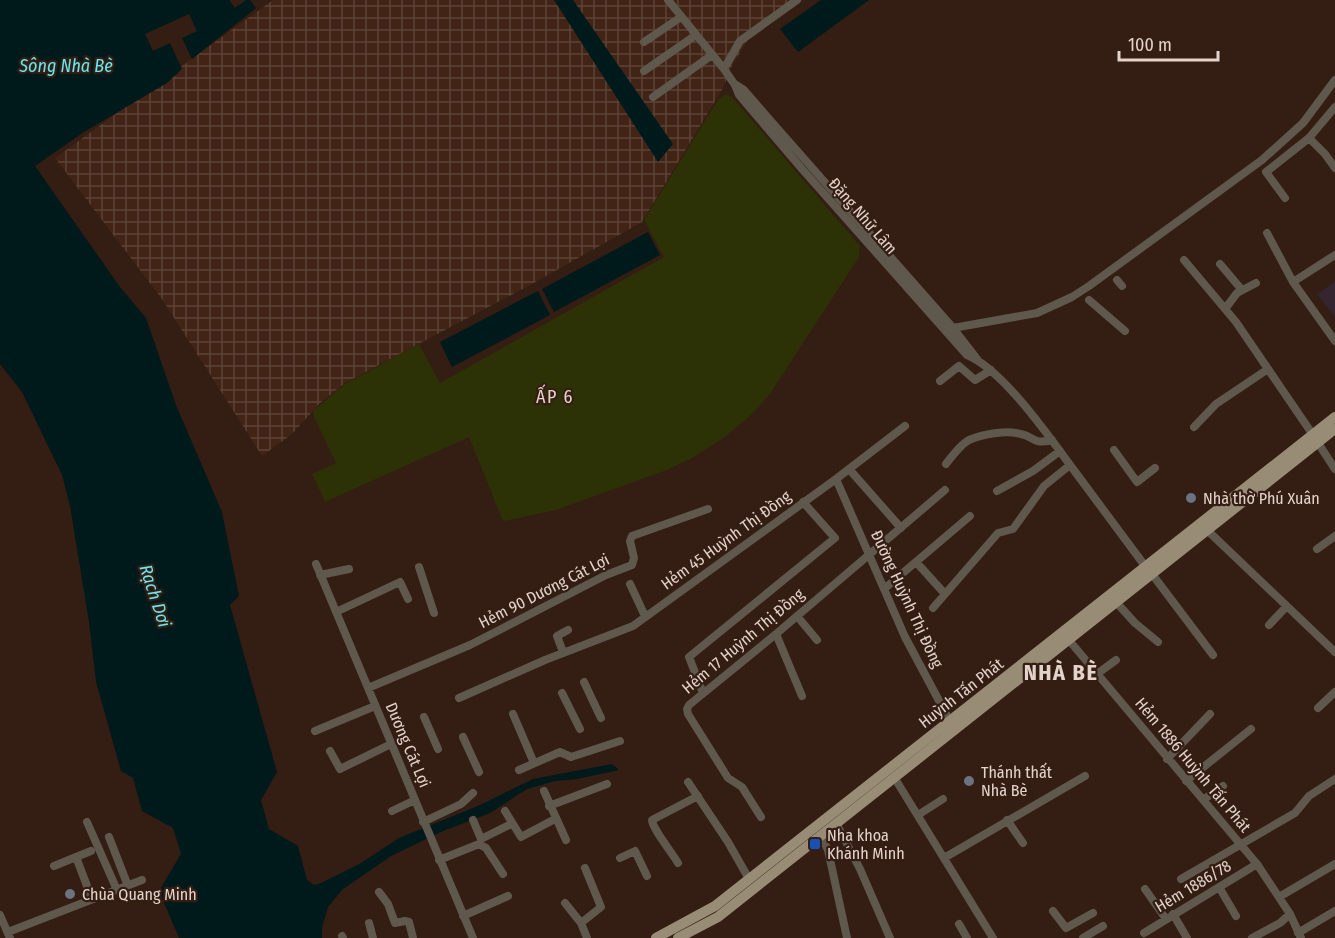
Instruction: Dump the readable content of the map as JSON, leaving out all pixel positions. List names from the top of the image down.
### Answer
{
  "streets": {
    "main road": ["Huỳnh Tấn Phát"],
    "street": [
      "Đặng Nhữ Lâm",
      "Hẻm 45 Huỳnh Thị Đồng",
      "Hẻm 90 Dương Cát Lợi",
      "Đường Huỳnh Thị Đồng",
      "Hẻm 17 Huỳnh Thị Đồng",
      "Dương Cát Lợi",
      "Hẻm 1886 Huỳnh Tấn Phát",
      "Hẻm 1886/78"
    ]
  },
  "crossings": [
    ["Đặng Nhữ Lâm", "Huỳnh Tấn Phát"],
    ["Hẻm 45 Huỳnh Thị Đồng", "Đường Huỳnh Thị Đồng"],
    ["Hẻm 90 Dương Cát Lợi", "Dương Cát Lợi"],
    ["Đường Huỳnh Thị Đồng", "Hẻm 17 Huỳnh Thị Đồng"],
    ["Đường Huỳnh Thị Đồng", "Huỳnh Tấn Phát"],
    ["Huỳnh Tấn Phát", "Hẻm 1886 Huỳnh Tấn Phát"],
    ["Hẻm 1886 Huỳnh Tấn Phát", "Hẻm 1886/78"]
  ],
  "districts": ["ẤP 6", "NHÀ BÈ"],
  "water": ["Sông Nhà Bè", "Rạch Dơi"],
  "places": {
    "other": ["Nhà thờ Phú Xuân", "Thánh thất Nhà Bè", "Chùa Quang Minh"],
    "transit": ["Nha khoa Khánh Minh"]
  },
  "scale_bar": "100 m"
}
